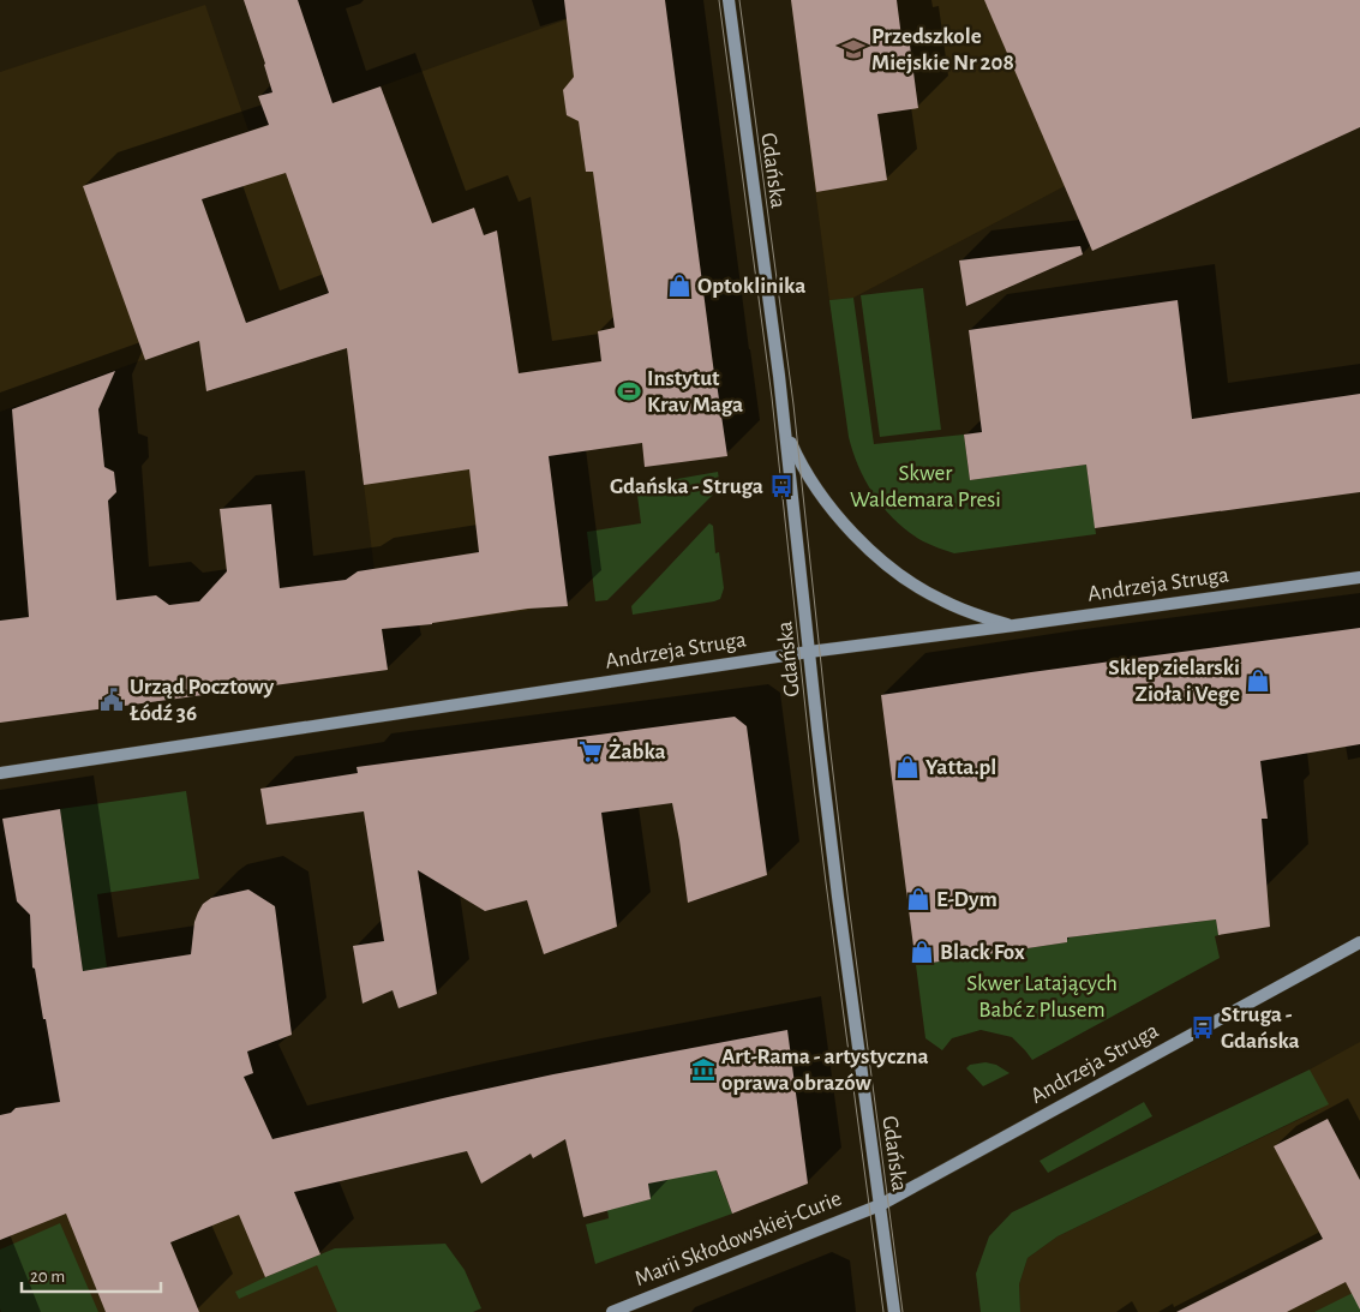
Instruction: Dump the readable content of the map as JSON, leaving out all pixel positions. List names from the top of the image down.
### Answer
{
  "streets": {
    "street": ["Gdańska", "Andrzeja Struga", "Marii Skłodowskiej-Curie"]
  },
  "crossings": [
    ["Gdańska", "Andrzeja Struga"],
    ["Gdańska", "Marii Skłodowskiej-Curie"],
    ["Andrzeja Struga", "Marii Skłodowskiej-Curie"]
  ],
  "parks": ["Skwer Waldemara Presi", "Skwer Latających Babć z Plusem"],
  "places": {
    "school or university": ["Przedszkole Miejskie Nr 208"],
    "shop": [
      "Optoklinika",
      "Sklep zielarski Zioła i Vege",
      "Yatta.pl",
      "E-Dym",
      "Black Fox"
    ],
    "sports": ["Instytut Krav Maga"],
    "bus stop": ["Gdańska - Struga", "Struga - Gdańska"],
    "public building": ["Urząd Pocztowy Łódź 36"],
    "supermarket": ["Żabka"],
    "museum": ["Art-Rama - artystyczna oprawa obrazów"]
  },
  "scale_bar": "20 m"
}
